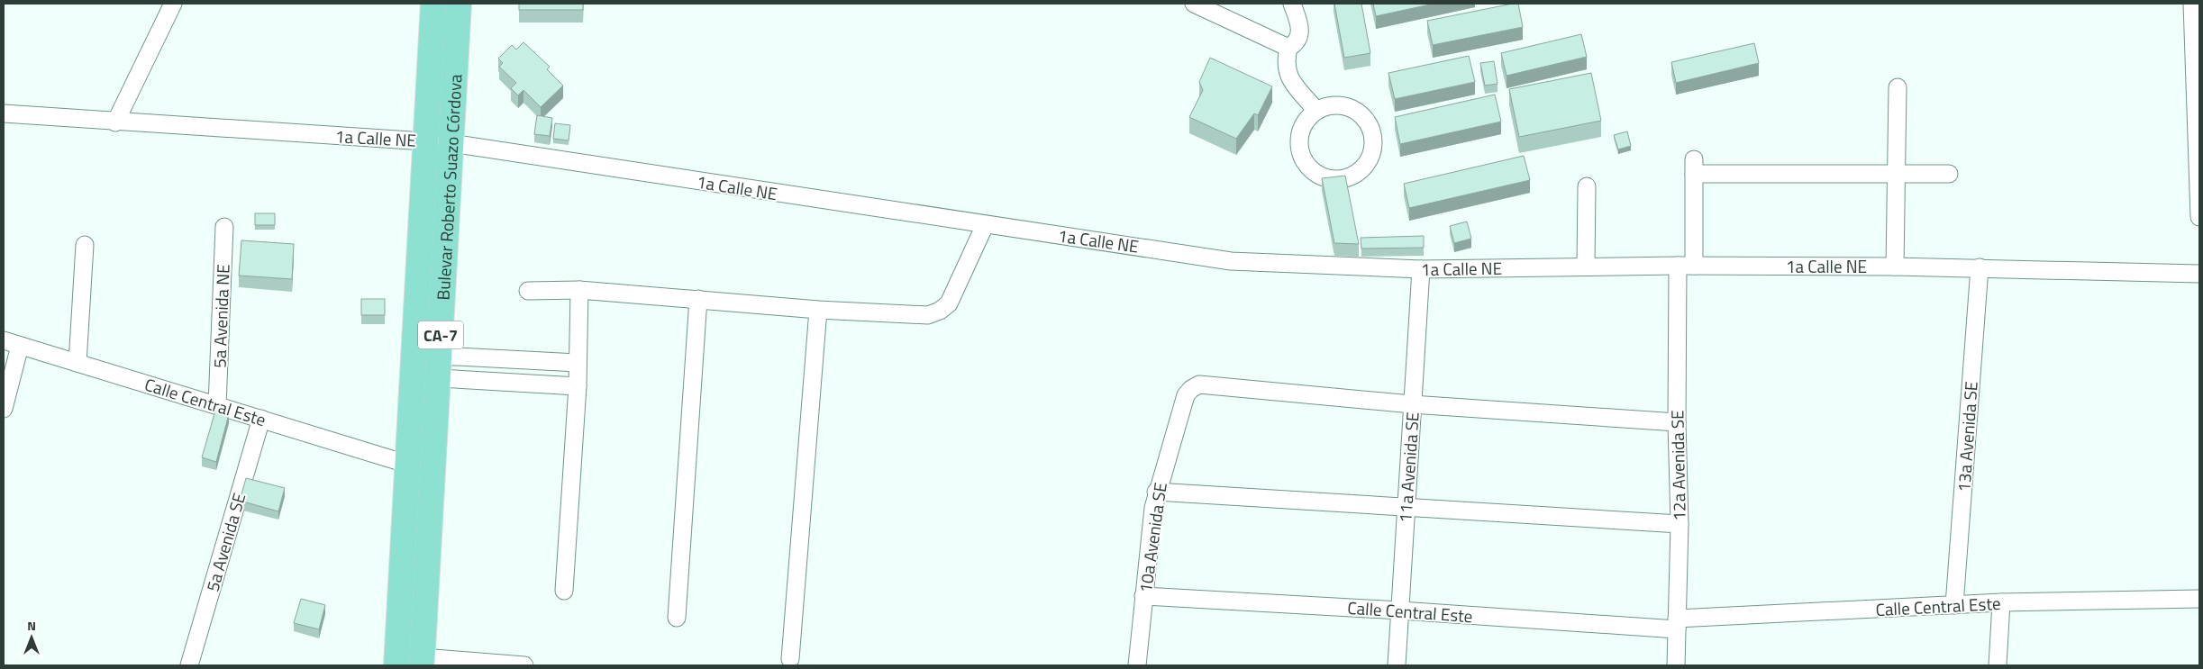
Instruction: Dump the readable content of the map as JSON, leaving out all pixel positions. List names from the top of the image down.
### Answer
{
  "streets": {
    "main road": ["Bulevar Roberto Suazo Córdova", "CA-7"],
    "street": [
      "1a Calle NE",
      "5a Avenida NE",
      "Calle Central Este",
      "13a Avenida SE",
      "12a Avenida SE",
      "11a Avenida SE",
      "10a Avenida SE",
      "5a Avenida SE"
    ]
  },
  "crossings": [
    ["1a Calle NE", "Bulevar Roberto Suazo Córdova"],
    ["1a Calle NE", "13a Avenida SE"],
    ["1a Calle NE", "12a Avenida SE"],
    ["1a Calle NE", "11a Avenida SE"],
    ["Bulevar Roberto Suazo Córdova", "Calle Central Este"],
    ["5a Avenida NE", "Calle Central Este"],
    ["Calle Central Este", "13a Avenida SE"],
    ["Calle Central Este", "12a Avenida SE"],
    ["Calle Central Este", "11a Avenida SE"],
    ["Calle Central Este", "10a Avenida SE"],
    ["Calle Central Este", "5a Avenida SE"],
    ["11a Avenida SE", "10a Avenida SE"]
  ],
  "north": "top"
}
